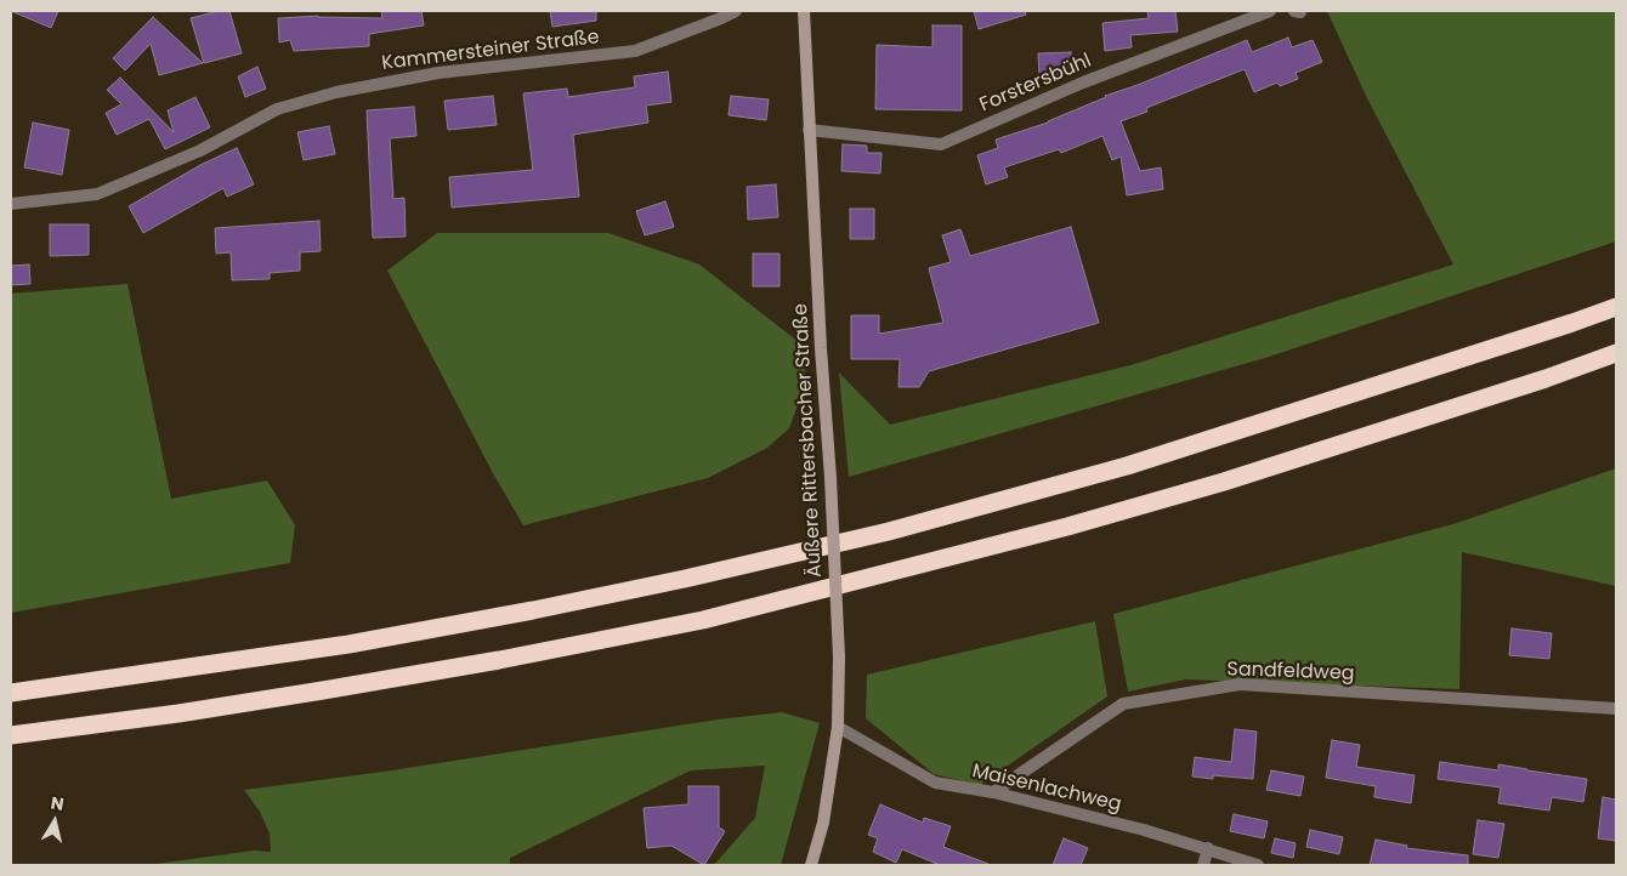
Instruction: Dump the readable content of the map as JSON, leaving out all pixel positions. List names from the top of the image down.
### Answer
{
  "streets": {
    "main road": ["Äußere Rittersbacher Straße"],
    "street": [
      "Kammersteiner Straße",
      "Forstersbühl",
      "Sandfeldweg",
      "Maisenlachweg"
    ]
  },
  "crossings": [
    ["Forstersbühl", "Äußere Rittersbacher Straße"],
    ["Äußere Rittersbacher Straße", "Maisenlachweg"],
    ["Sandfeldweg", "Maisenlachweg"]
  ],
  "north": "top"
}
